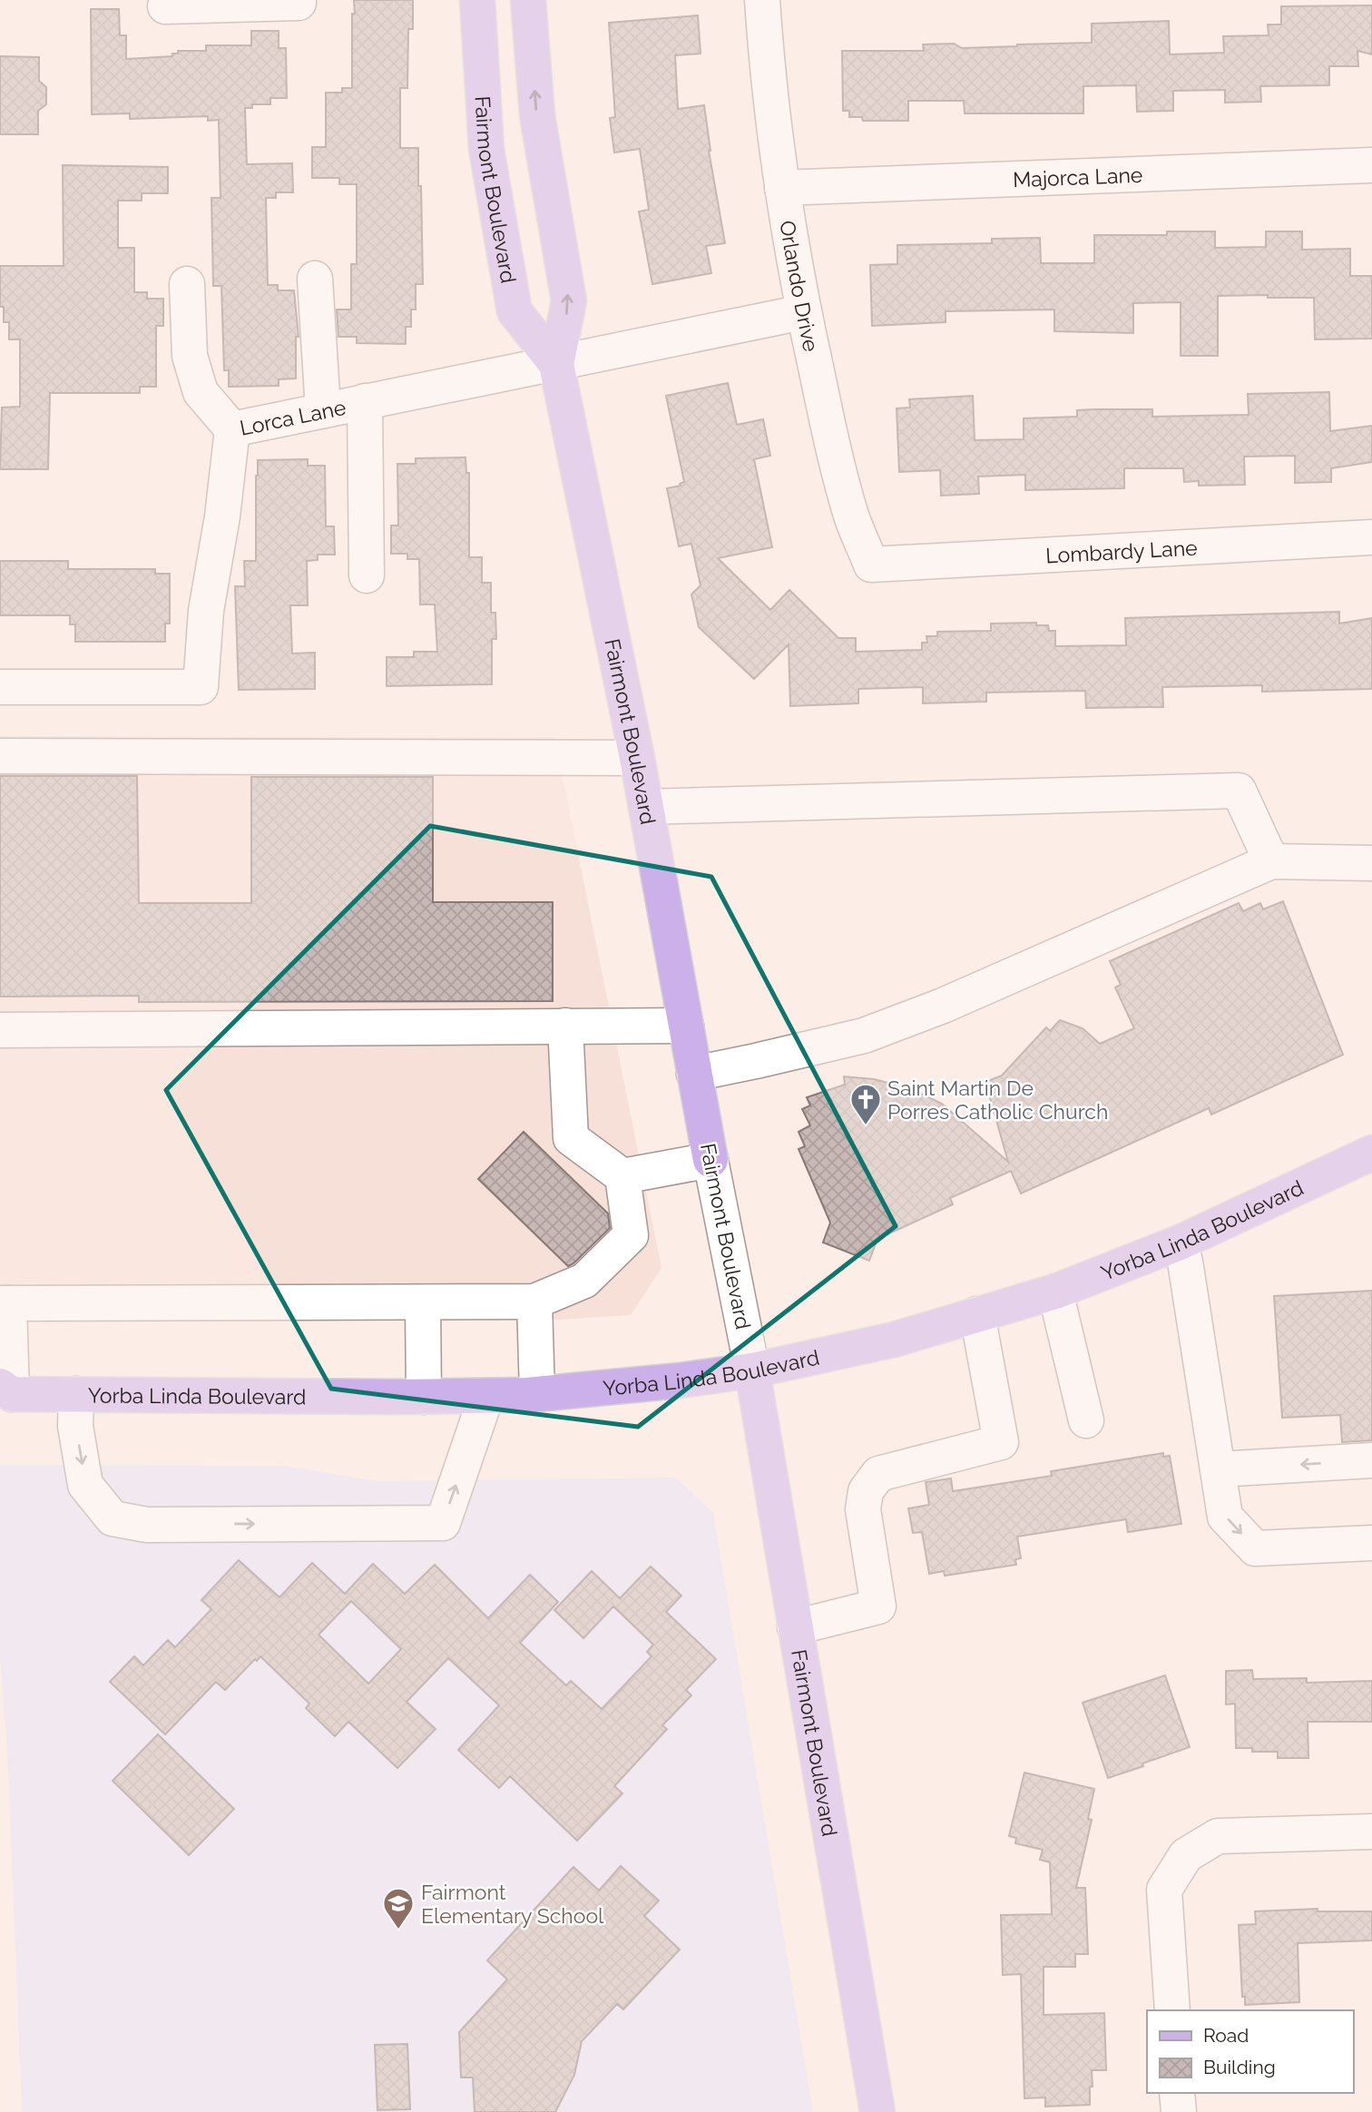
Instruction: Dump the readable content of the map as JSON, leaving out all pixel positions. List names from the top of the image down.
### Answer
{
  "streets": {
    "main road": ["Fairmont Boulevard", "Yorba Linda Boulevard"],
    "street": [
      "Majorca Lane",
      "Orlando Drive",
      "Lorca Lane",
      "Lombardy Lane"
    ]
  },
  "crossings": [
    ["Majorca Lane", "Orlando Drive"],
    ["Fairmont Boulevard", "Lorca Lane"],
    ["Fairmont Boulevard", "Yorba Linda Boulevard"],
    ["Orlando Drive", "Lorca Lane"],
    ["Orlando Drive", "Lombardy Lane"]
  ],
  "places": {
    "church": ["Saint Martin De Porres Catholic Church"],
    "school or university": ["Fairmont Elementary School"]
  },
  "legend": ["Road", "Building"]
}
